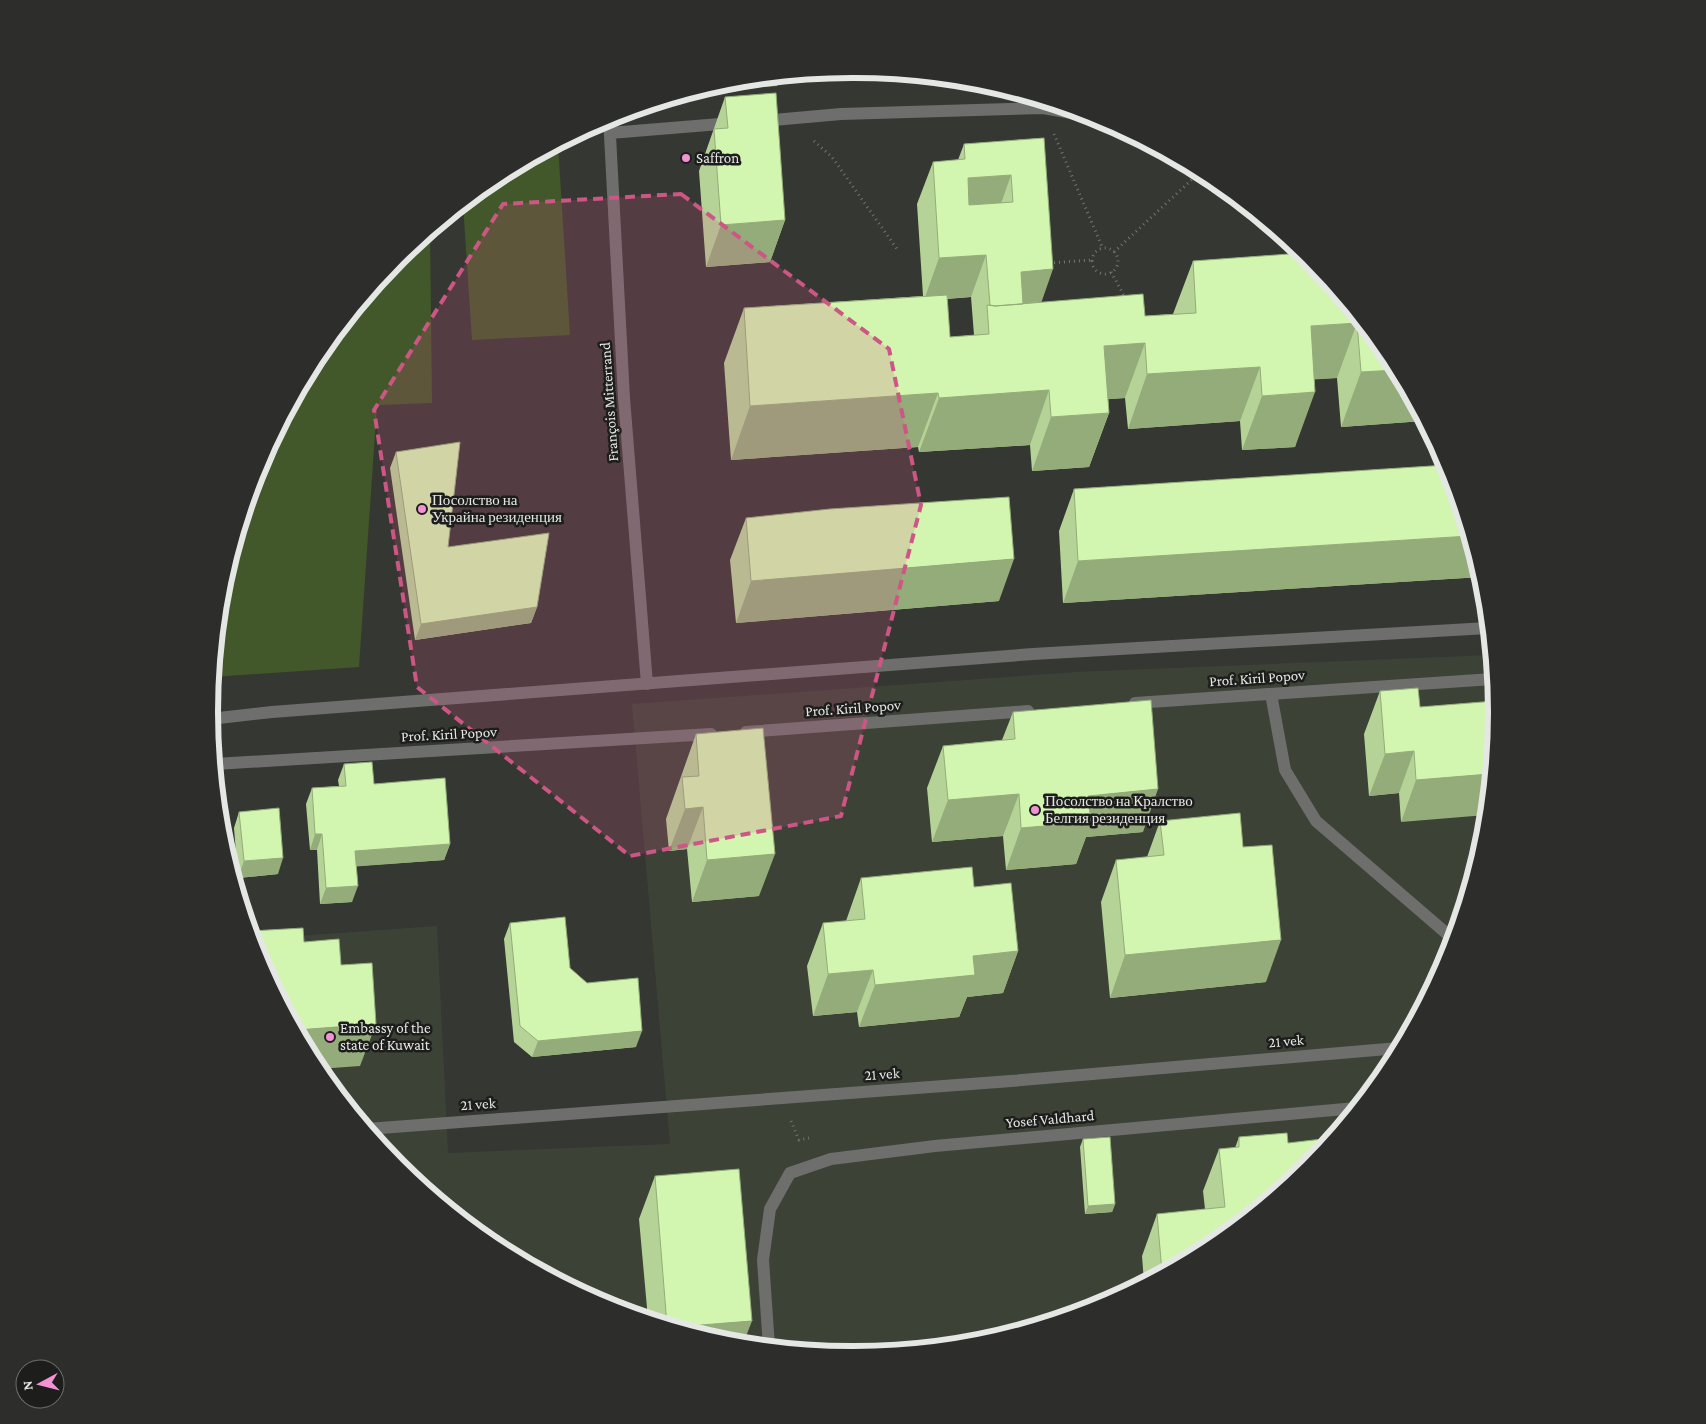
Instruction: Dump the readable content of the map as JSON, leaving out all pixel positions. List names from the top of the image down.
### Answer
{
  "streets": {
    "street": [
      "François Mitterrand",
      "Prof. Kiril Popov",
      "21 vek",
      "Yosef Valdhard"
    ]
  },
  "places": [
    "Saffron",
    "Посолство на Украйна резиденция",
    "Посолство на Кралство Белгия резиденция",
    "Embassy of the state of Kuwait"
  ],
  "north": "left"
}
